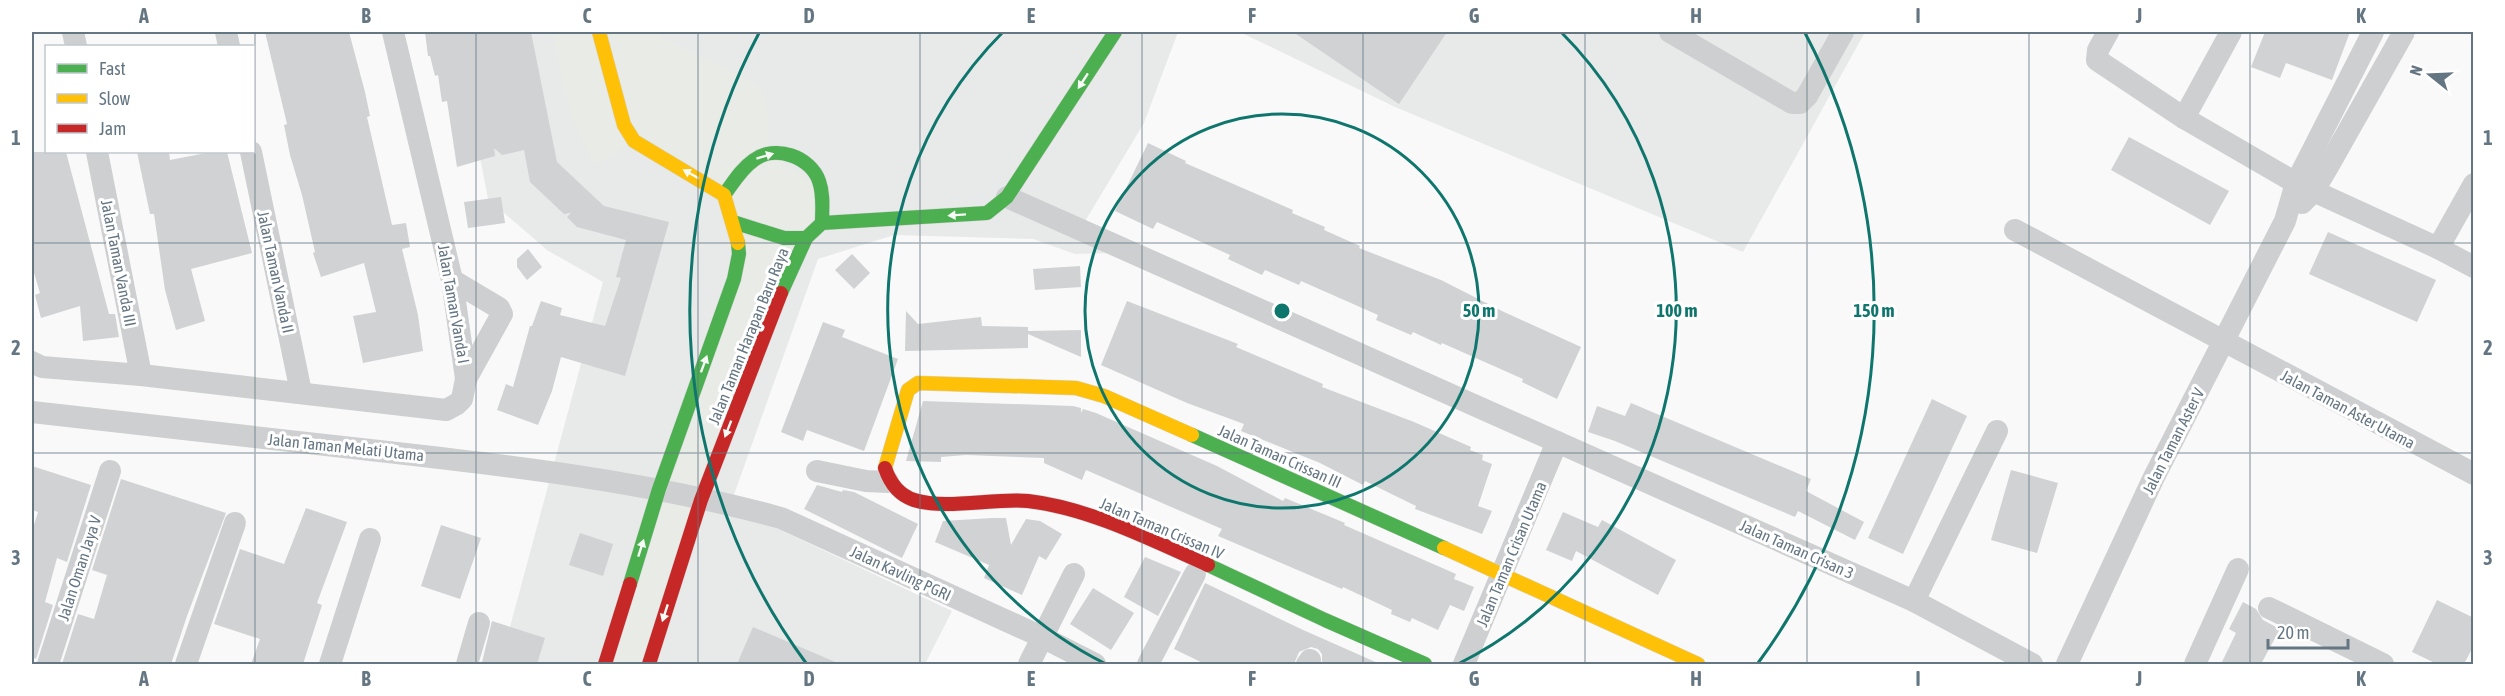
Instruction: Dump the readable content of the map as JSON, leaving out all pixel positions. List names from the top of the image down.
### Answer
{
  "streets": {
    "street": [
      "Jalan Taman Vanda III",
      "Jalan Taman Vanda II",
      "Jalan Taman Vanda I",
      "Jalan Taman Harapan Baru Raya",
      "Jalan Taman Aster Utama",
      "Jalan Taman Aster V",
      "Jalan Taman Melati Utama",
      "Jalan Taman Crissan III",
      "Jalan Taman Crissan IV",
      "Jalan Taman Crisan 3",
      "Jalan Taman Crisan Utama",
      "Jalan Oman Jaya V",
      "Jalan Kavling PGRI"
    ]
  },
  "crossings": [
    ["Jalan Taman Vanda III", "Jalan Taman Vanda I"],
    ["Jalan Taman Vanda II", "Jalan Taman Vanda I"],
    ["Jalan Taman Harapan Baru Raya", "Jalan Taman Melati Utama"],
    ["Jalan Taman Harapan Baru Raya", "Jalan Kavling PGRI"],
    ["Jalan Taman Aster Utama", "Jalan Taman Aster V"],
    ["Jalan Taman Melati Utama", "Jalan Kavling PGRI"],
    ["Jalan Taman Crissan III", "Jalan Taman Crissan IV"],
    ["Jalan Taman Crissan III", "Jalan Taman Crisan Utama"],
    ["Jalan Taman Crisan 3", "Jalan Taman Crisan Utama"]
  ],
  "legend": ["Fast", "Slow", "Jam"],
  "scale_bar": "20 m",
  "north": "left",
  "grid": {
    "columns": [
      "A",
      "B",
      "C",
      "D",
      "E",
      "F",
      "G",
      "H",
      "I",
      "J",
      "K"
    ],
    "rows": ["1", "2", "3"]
  },
  "rings": ["50 m", "100 m", "150 m"]
}
